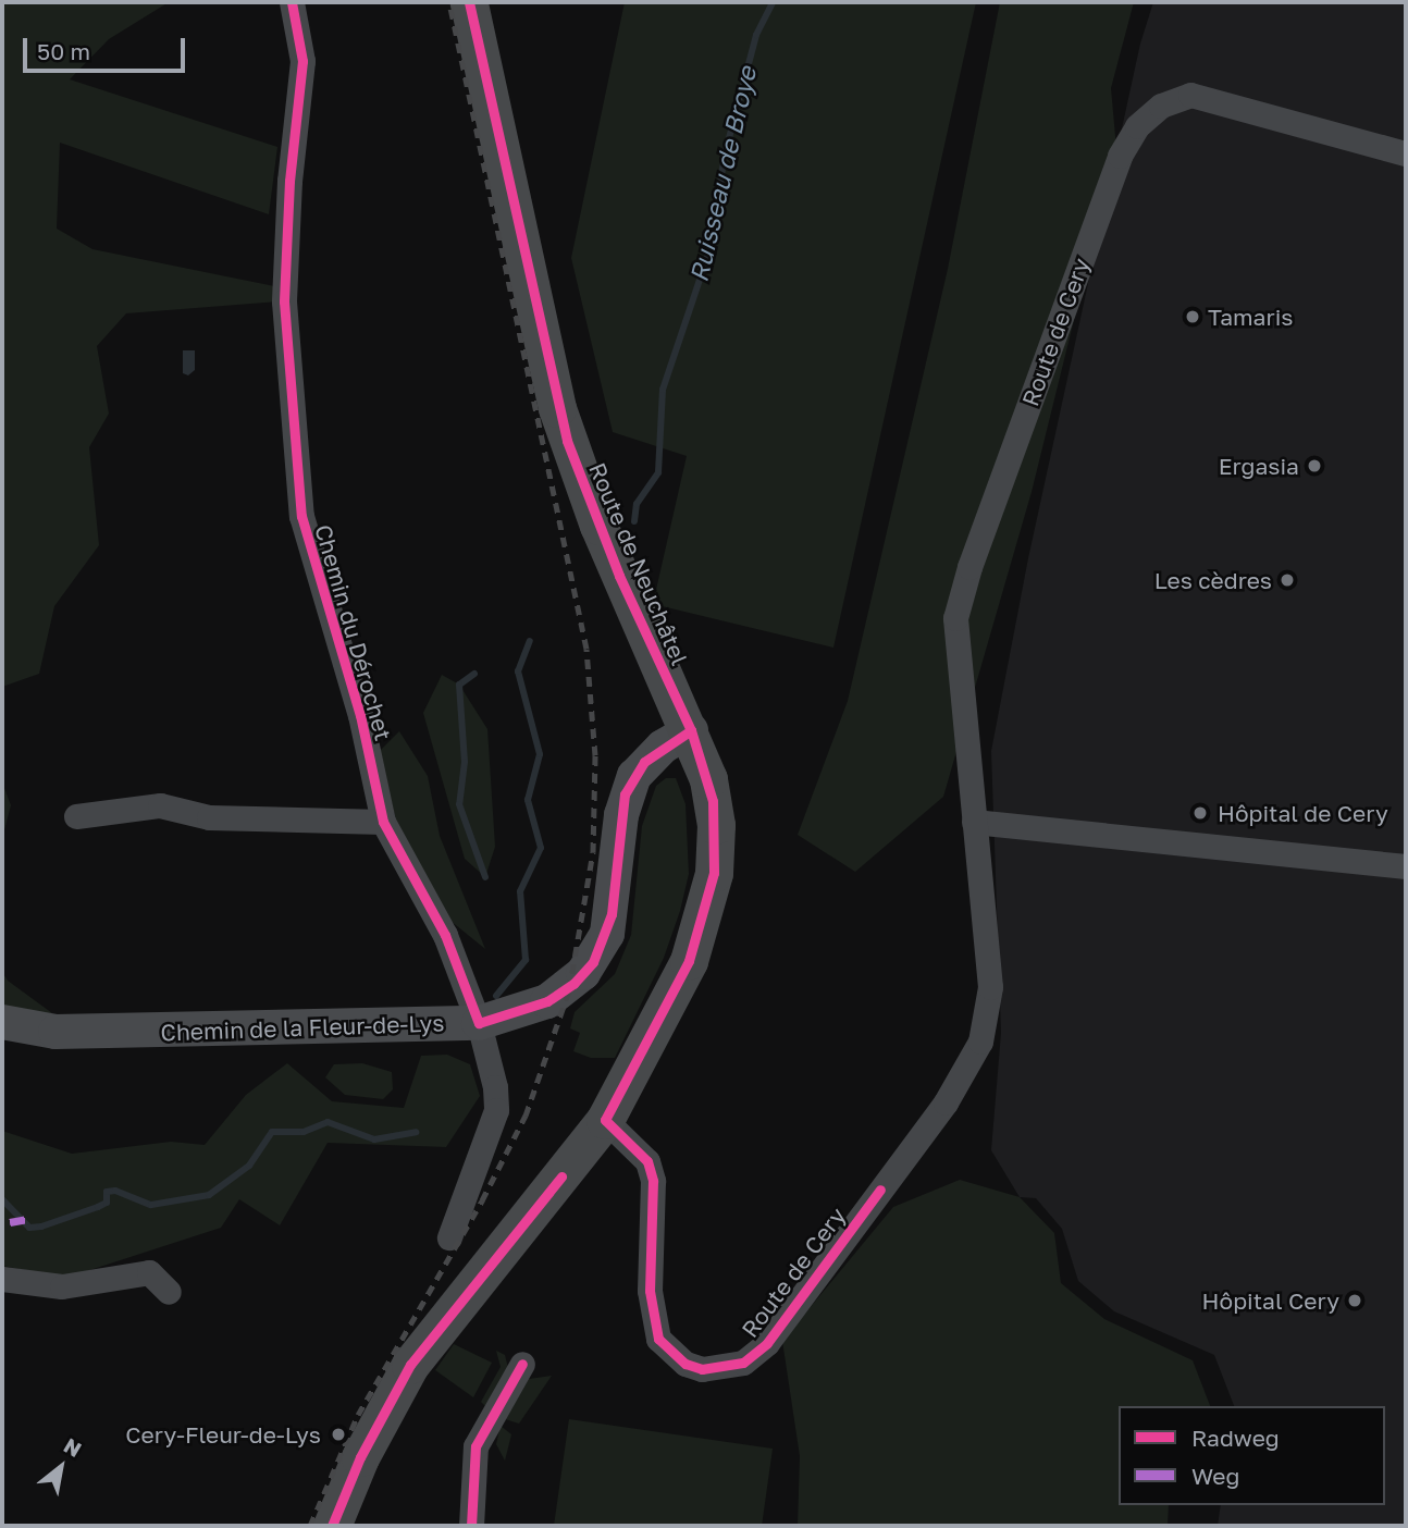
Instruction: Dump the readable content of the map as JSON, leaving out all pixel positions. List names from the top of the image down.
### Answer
{
  "streets": {
    "main road": ["Route de Neuchâtel"],
    "street": ["Route de Cery", "Chemin du Dérochet", "Chemin de la Fleur-de-Lys"]
  },
  "crossings": [
    ["Route de Cery", "Route de Neuchâtel"],
    ["Route de Neuchâtel", "Chemin de la Fleur-de-Lys"],
    ["Chemin du Dérochet", "Chemin de la Fleur-de-Lys"]
  ],
  "water": ["Ruisseau de Broye"],
  "places": [
    "Tamaris",
    "Ergasia",
    "Les cèdres",
    "Hôpital de Cery",
    "Hôpital Cery",
    "Cery-Fleur-de-Lys"
  ],
  "legend": ["Radweg", "Weg"],
  "scale_bar": "50 m",
  "north": "top right"
}
